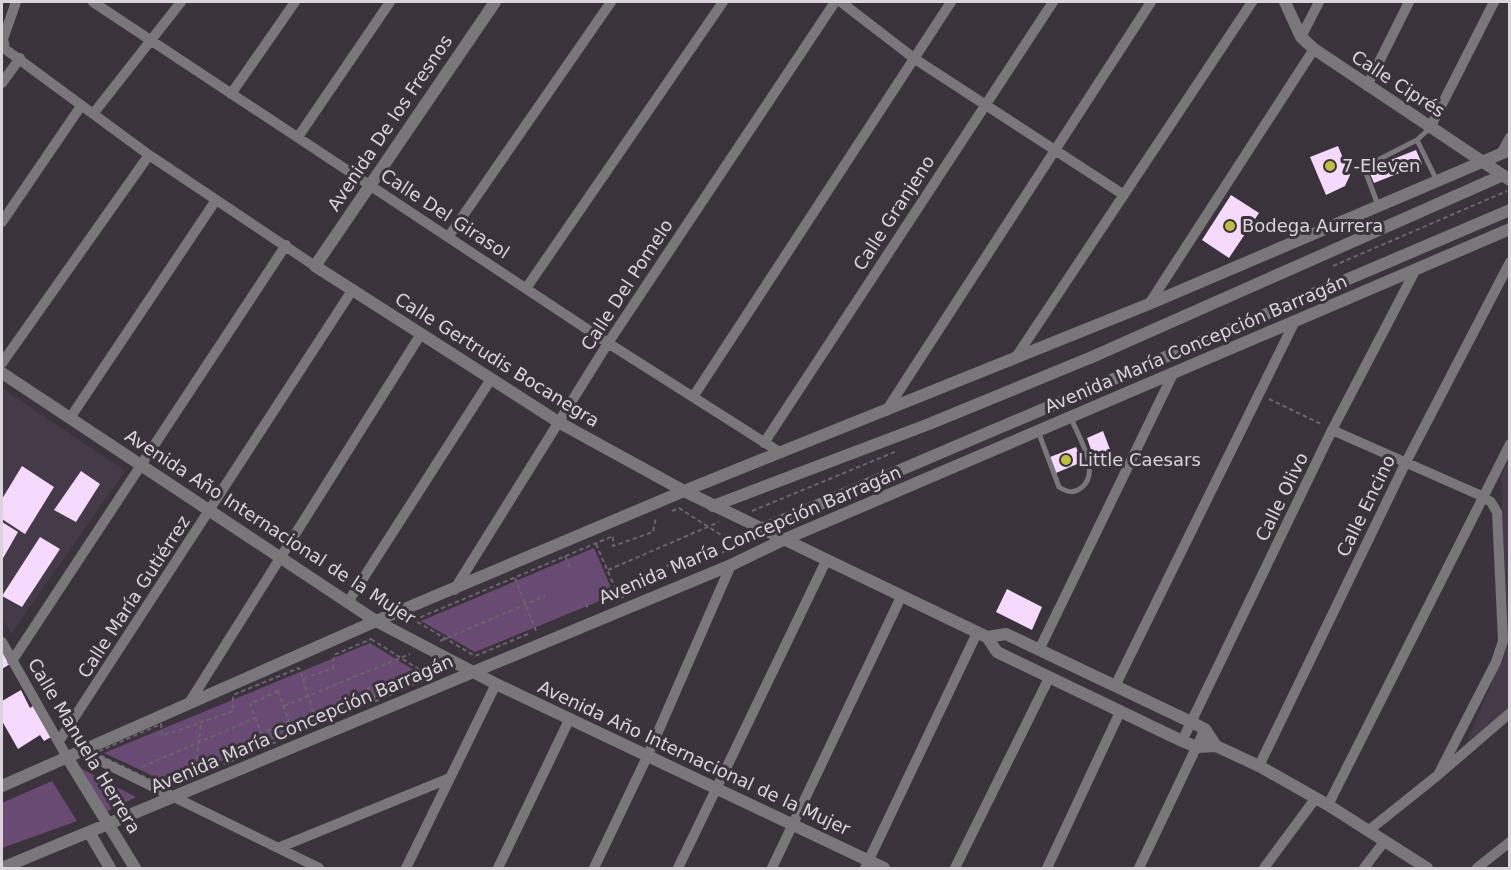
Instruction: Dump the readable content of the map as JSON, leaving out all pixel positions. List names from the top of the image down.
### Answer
{
  "streets": {
    "street": [
      "Calle Ciprés",
      "Avenida De los Fresnos",
      "Calle Granjeno",
      "Calle Del Girasol",
      "Calle Del Pomelo",
      "Avenida María Concepción Barragán",
      "Calle Gertrudis Bocanegra",
      "Calle Olivo",
      "Calle Encino",
      "Avenida Año Internacional de la Mujer",
      "Calle María Gutiérrez",
      "Calle Manuela Herrera"
    ]
  },
  "crossings": [
    ["Calle Ciprés", "Avenida María Concepción Barragán"],
    ["Avenida De los Fresnos", "Calle Del Girasol"],
    ["Avenida De los Fresnos", "Calle Gertrudis Bocanegra"],
    ["Calle Granjeno", "Calle Del Girasol"],
    ["Calle Del Girasol", "Calle Del Pomelo"],
    ["Calle Del Pomelo", "Calle Gertrudis Bocanegra"],
    ["Avenida María Concepción Barragán", "Calle Gertrudis Bocanegra"],
    ["Avenida María Concepción Barragán", "Calle Olivo"],
    ["Avenida María Concepción Barragán", "Avenida Año Internacional de la Mujer"],
    ["Avenida María Concepción Barragán", "Calle Manuela Herrera"],
    ["Calle Gertrudis Bocanegra", "Calle Olivo"],
    ["Calle Gertrudis Bocanegra", "Calle Encino"],
    ["Calle Gertrudis Bocanegra", "Calle María Gutiérrez"],
    ["Avenida Año Internacional de la Mujer", "Calle María Gutiérrez"],
    ["Calle María Gutiérrez", "Calle Manuela Herrera"]
  ],
  "places": ["7-Eleven", "Bodega Aurrera", "Little Caesars"]
}
